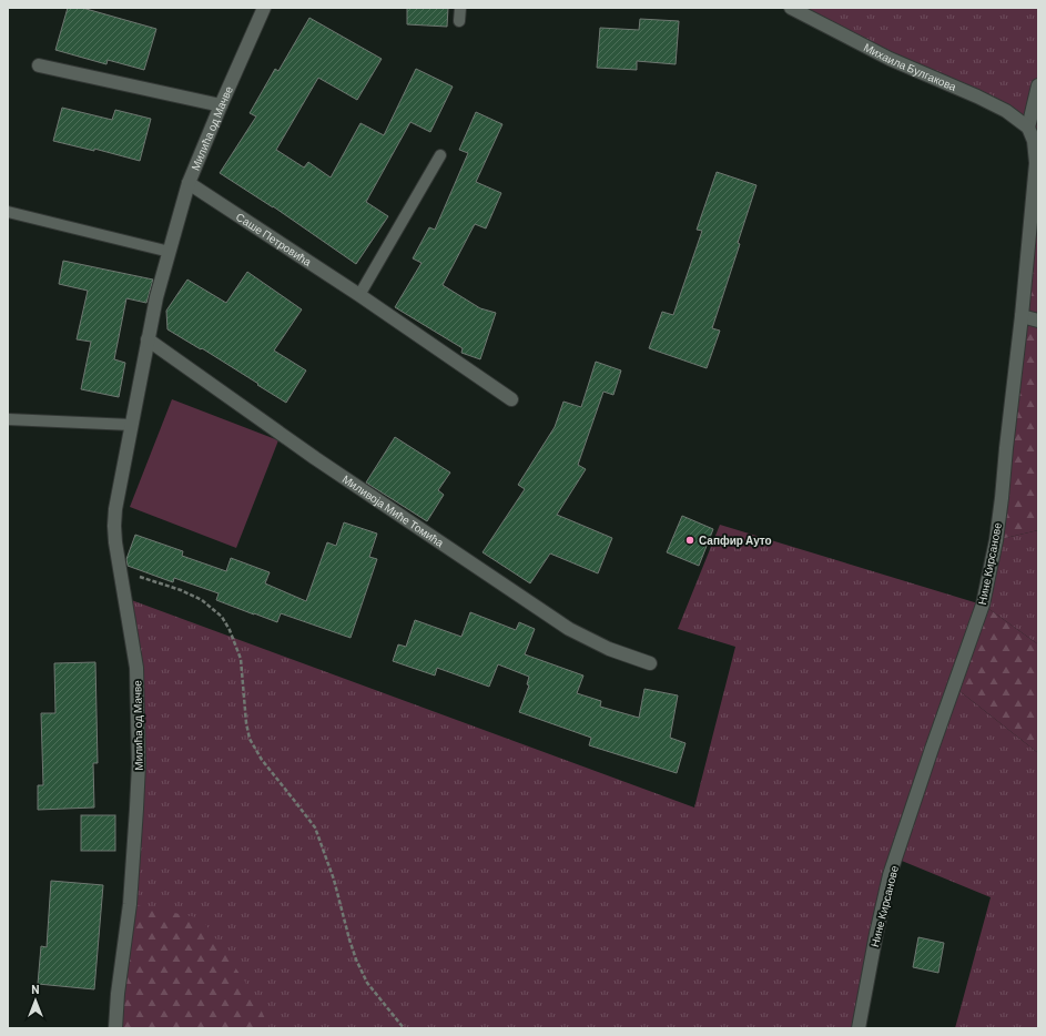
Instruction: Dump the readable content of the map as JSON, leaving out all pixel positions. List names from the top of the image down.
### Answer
{
  "streets": {
    "street": [
      "Михаила Булгакова",
      "Милића од Мачве",
      "Саше Петровића",
      "Миливоја Миће Томића",
      "Нине Кирсанове"
    ]
  },
  "crossings": [
    ["Михаила Булгакова", "Нине Кирсанове"],
    ["Милића од Мачве", "Саше Петровића"],
    ["Милића од Мачве", "Миливоја Миће Томића"]
  ],
  "places": ["Сапфир Ауто"],
  "north": "top"
}
